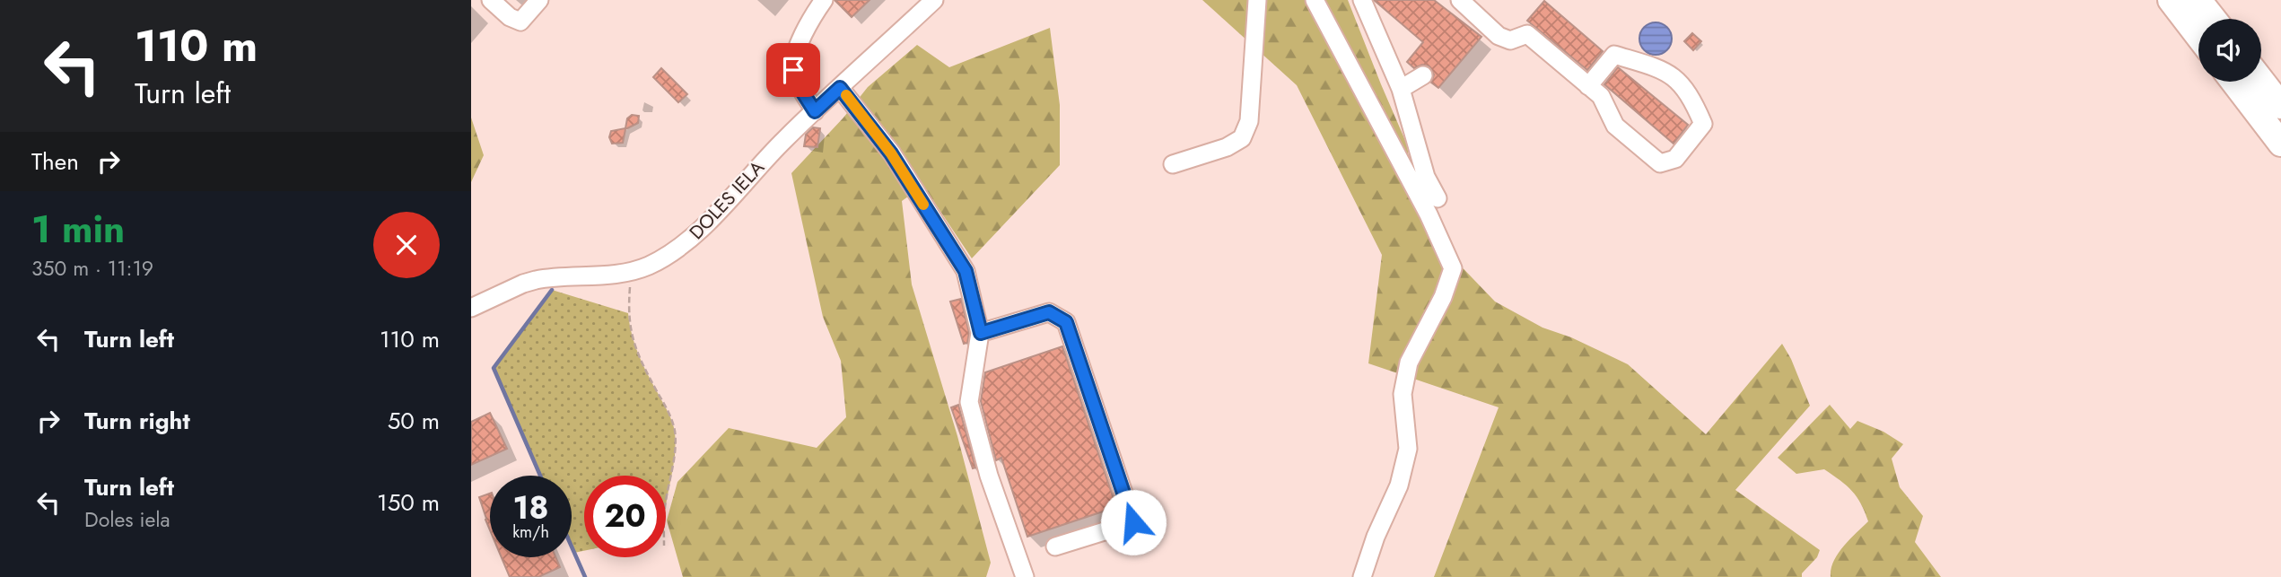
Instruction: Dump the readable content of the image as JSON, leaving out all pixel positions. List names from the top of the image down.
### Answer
{
  "streets": {
    "street": ["DOLES IELA"]
  },
  "page": {
    "turn": ["110 m", "Turn left"],
    "then": "Then",
    "heading": ["1 min", "350 m · 11:19"],
    "list": [
      {
        "name": "Turn left",
        "value": "110 m"
      },
      {
        "name": "Turn right",
        "value": "50 m"
      },
      {
        "name": "Turn left",
        "note": "Doles iela",
        "value": "150 m"
      }
    ],
    "speed": "18 km/h",
    "limit": "20"
  }
}
